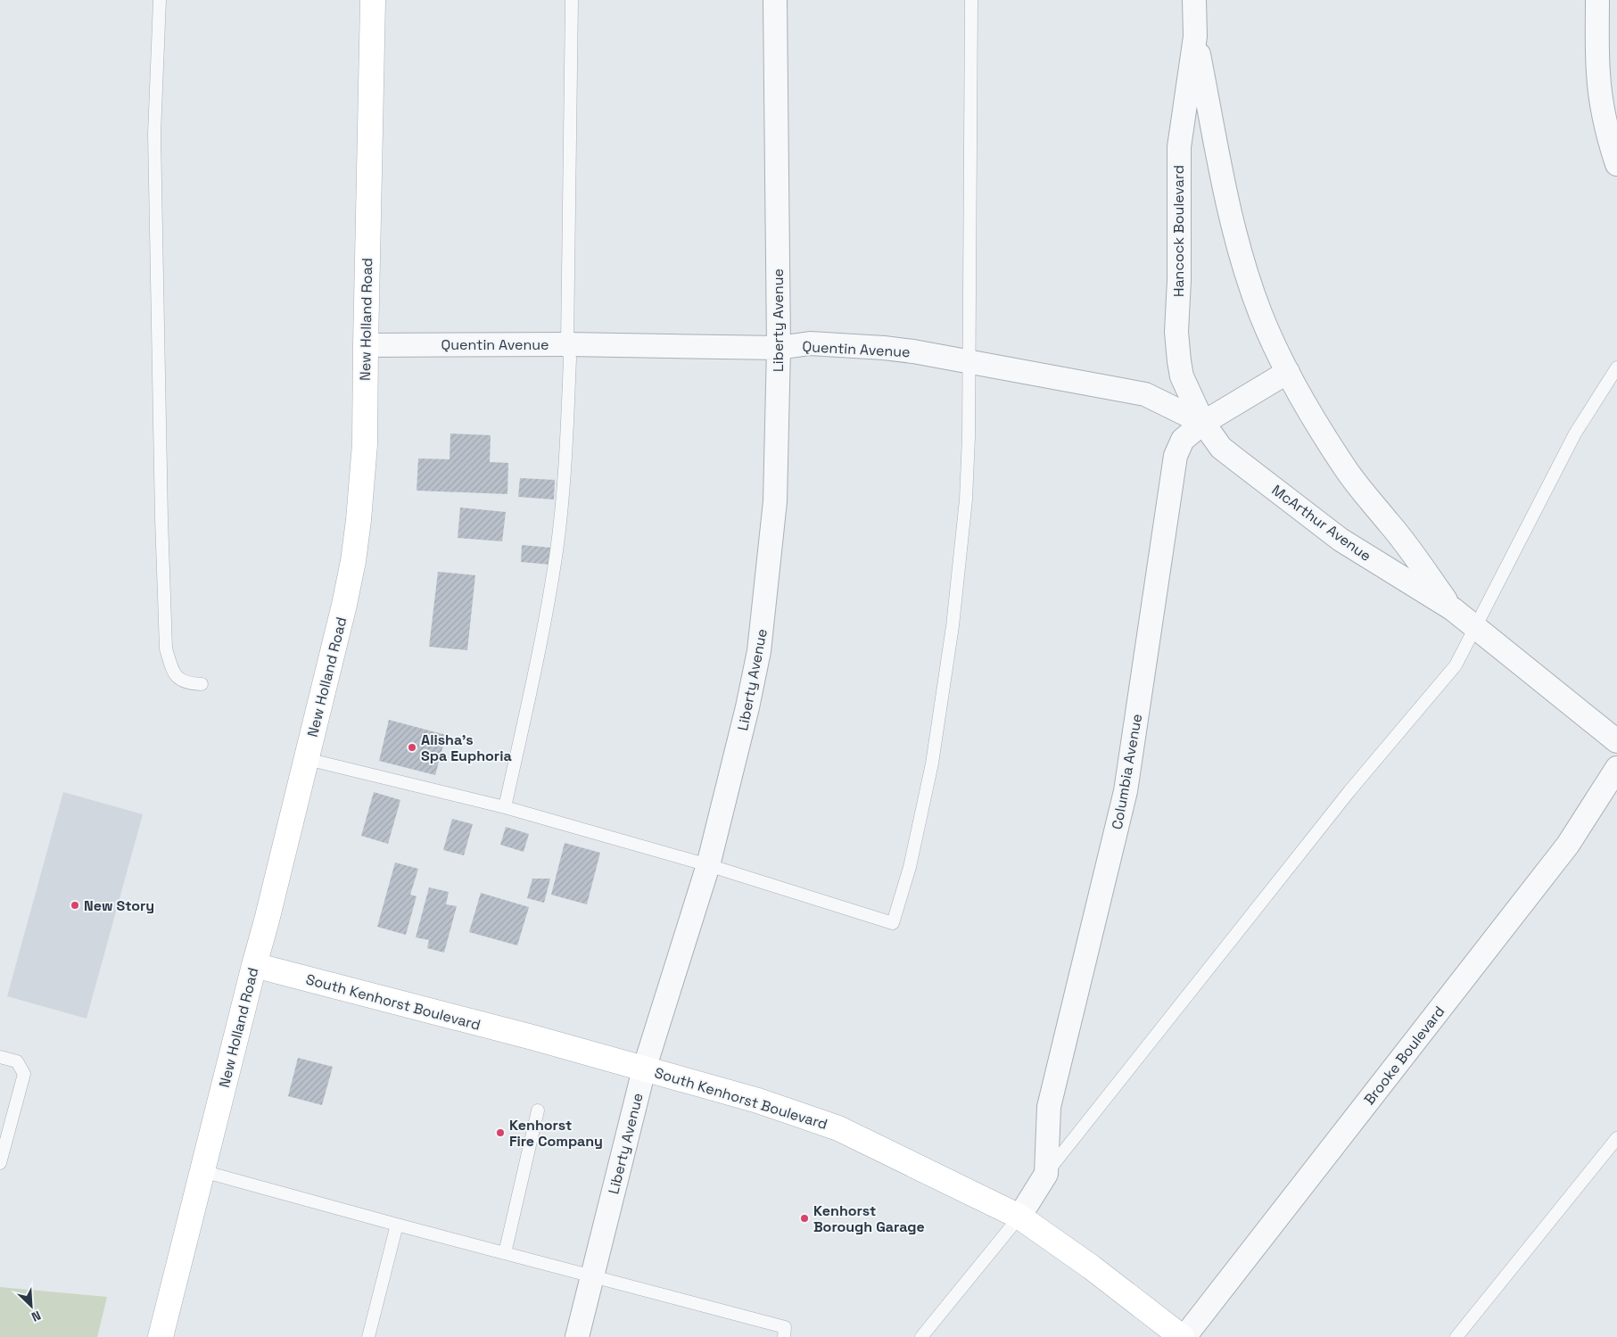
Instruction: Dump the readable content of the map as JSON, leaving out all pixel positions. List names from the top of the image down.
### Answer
{
  "streets": {
    "main road": ["New Holland Road", "South Kenhorst Boulevard"],
    "street": [
      "Hancock Boulevard",
      "Liberty Avenue",
      "Quentin Avenue",
      "McArthur Avenue",
      "Columbia Avenue",
      "Brooke Boulevard"
    ]
  },
  "crossings": [
    ["Hancock Boulevard", "Quentin Avenue"],
    ["Hancock Boulevard", "McArthur Avenue"],
    ["Hancock Boulevard", "Columbia Avenue"],
    ["New Holland Road", "Quentin Avenue"],
    ["New Holland Road", "South Kenhorst Boulevard"],
    ["Liberty Avenue", "Quentin Avenue"],
    ["Liberty Avenue", "South Kenhorst Boulevard"],
    ["Quentin Avenue", "McArthur Avenue"],
    ["Quentin Avenue", "Columbia Avenue"],
    ["McArthur Avenue", "Columbia Avenue"],
    ["Columbia Avenue", "South Kenhorst Boulevard"],
    ["South Kenhorst Boulevard", "Brooke Boulevard"]
  ],
  "places": [
    "Alisha's Spa Euphoria",
    "New Story",
    "Kenhorst Fire Company",
    "Kenhorst Borough Garage"
  ],
  "north": "bottom right"
}
